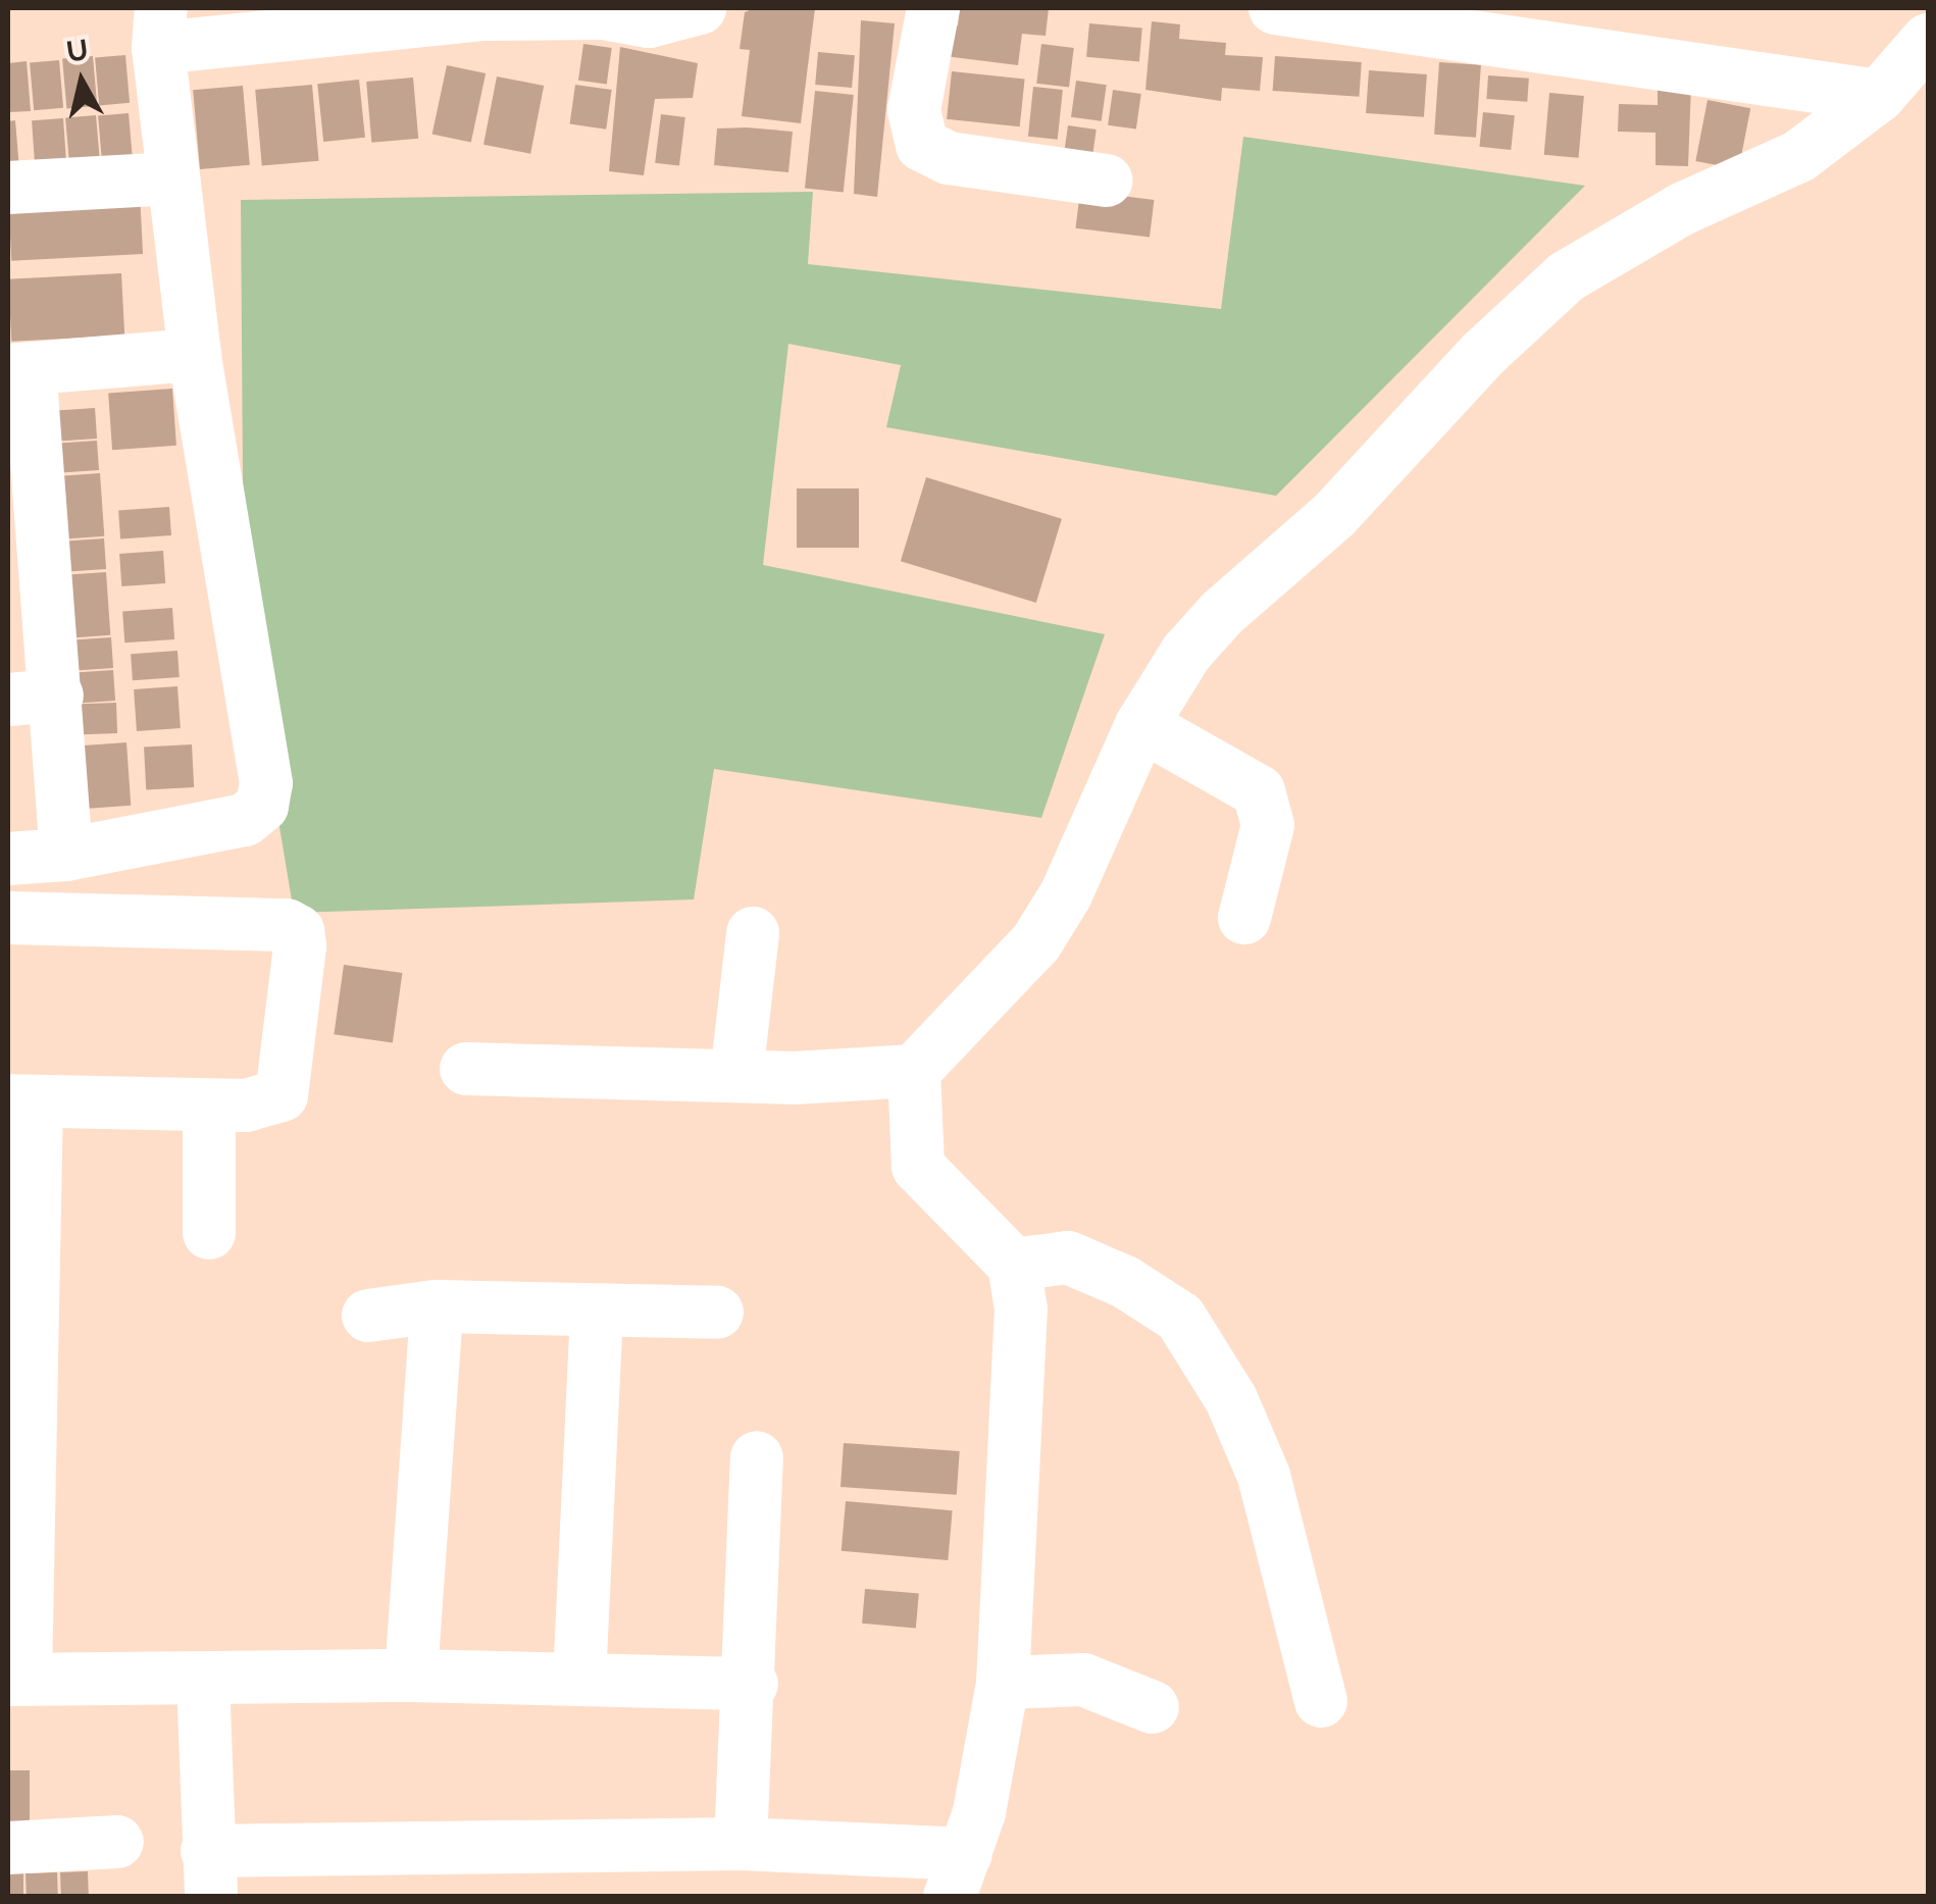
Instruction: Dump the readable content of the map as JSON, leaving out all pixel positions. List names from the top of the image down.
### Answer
{
  "north": "top"
}
